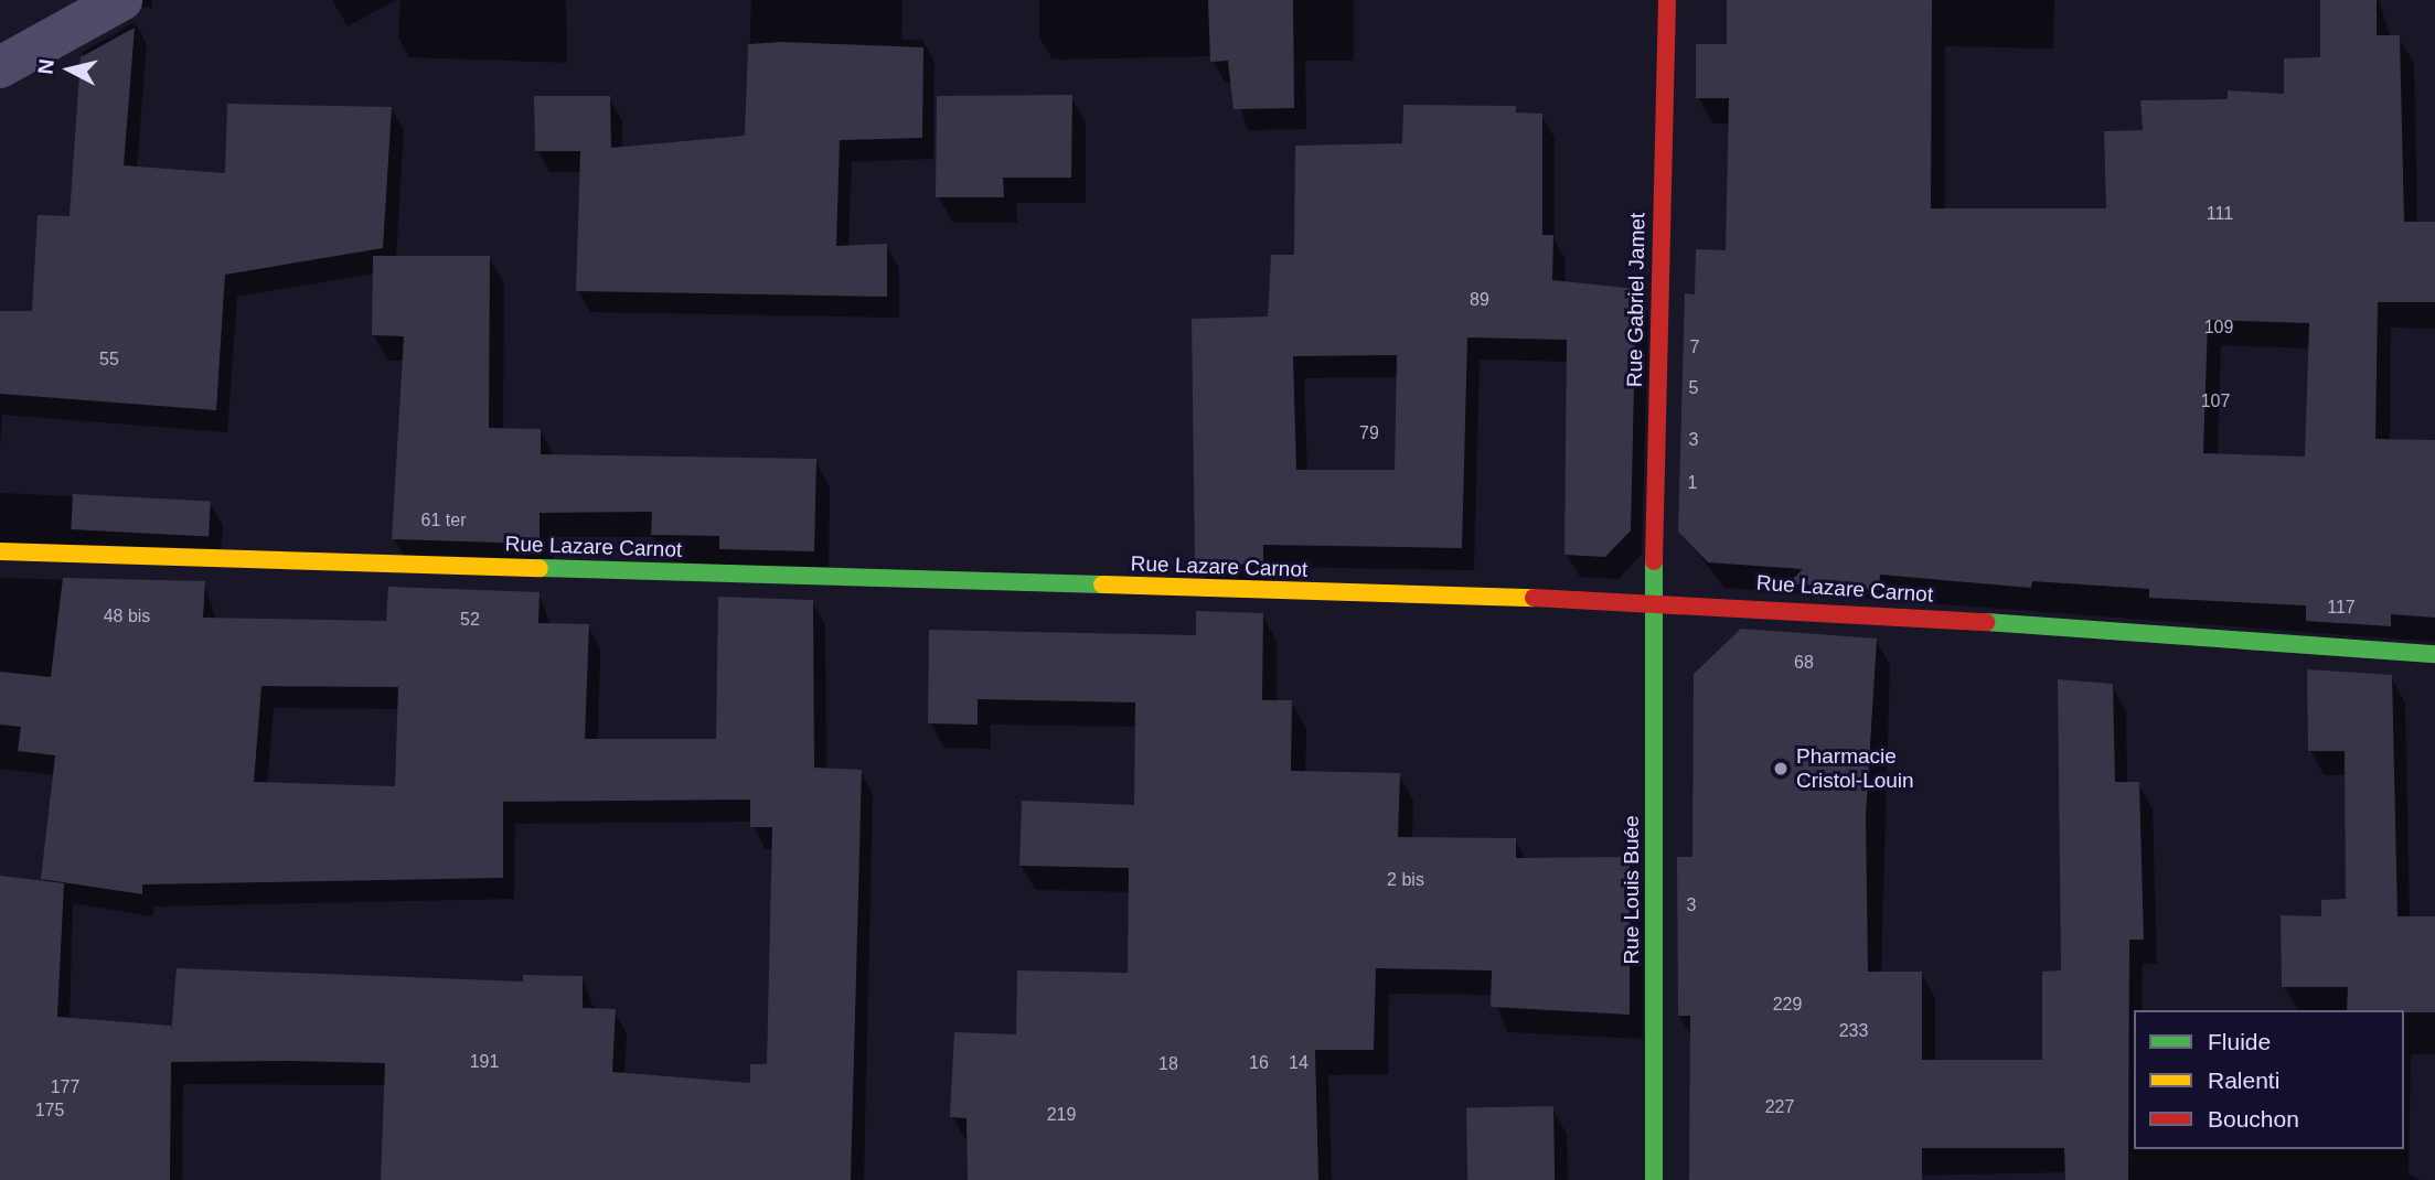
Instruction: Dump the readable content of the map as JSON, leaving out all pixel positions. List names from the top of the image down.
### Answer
{
  "streets": {
    "street": ["Rue Gabriel Jamet", "Rue Lazare Carnot", "Rue Louis Buée"]
  },
  "crossings": [
    ["Rue Gabriel Jamet", "Rue Lazare Carnot"],
    ["Rue Gabriel Jamet", "Rue Louis Buée"],
    ["Rue Lazare Carnot", "Rue Louis Buée"]
  ],
  "places": ["Pharmacie Cristol-Louin"],
  "house_numbers": [
    "111",
    "89",
    "109",
    "7",
    "55",
    "5",
    "107",
    "79",
    "3",
    "1",
    "61 ter",
    "117",
    "48 bis",
    "52",
    "68",
    "2 bis",
    "3",
    "229",
    "233",
    "191",
    "16",
    "14",
    "18",
    "177",
    "227",
    "175",
    "219"
  ],
  "legend": ["Fluide", "Ralenti", "Bouchon"],
  "north": "left"
}
